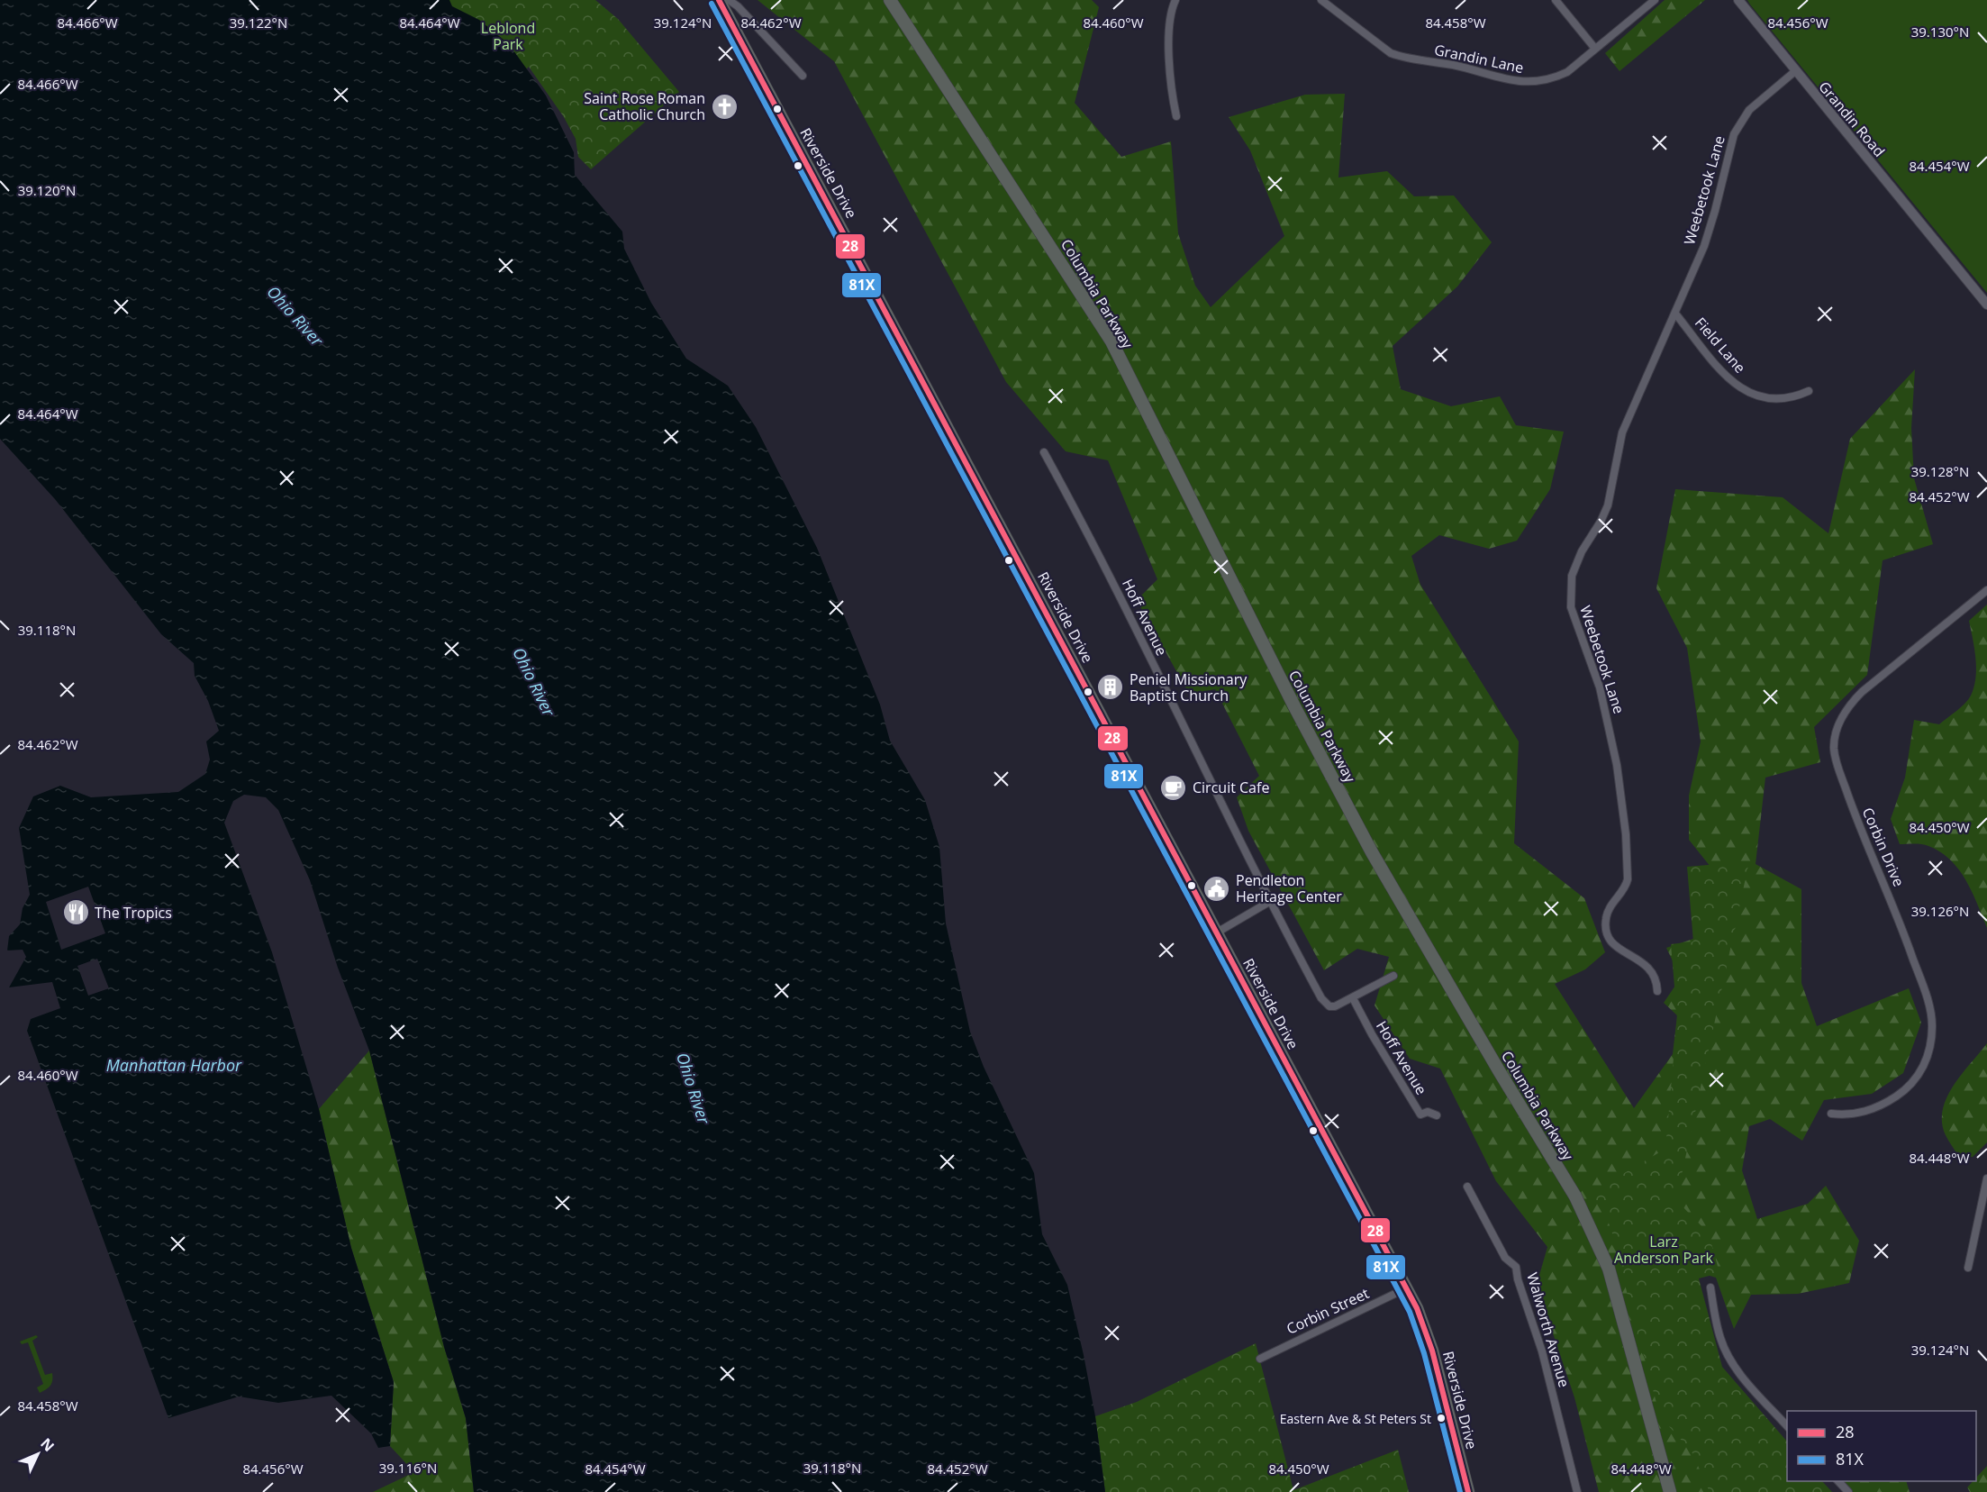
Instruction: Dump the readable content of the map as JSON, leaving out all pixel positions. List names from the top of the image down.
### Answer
{
  "streets": {
    "highway": ["Columbia Parkway"],
    "main road": ["Riverside Drive"],
    "street": [
      "Grandin Lane",
      "Grandin Road",
      "Weebetook Lane",
      "Field Lane",
      "Hoff Avenue",
      "Corbin Drive",
      "Corbin Street",
      "Walworth Avenue"
    ]
  },
  "crossings": [
    ["Grandin Road", "Weebetook Lane"],
    ["Riverside Drive", "Corbin Street"],
    ["Weebetook Lane", "Field Lane"]
  ],
  "water": ["Ohio River", "Manhattan Harbor"],
  "parks": ["Leblond Park", "Larz Anderson Park"],
  "places": {
    "church": ["Saint Rose Roman Catholic Church"],
    "building": ["Peniel Missionary Baptist Church"],
    "cafe": ["Circuit Cafe"],
    "public building": ["Pendleton Heritage Center"],
    "restaurant": ["The Tropics"],
    "other": ["Eastern Ave & St Peters St"]
  },
  "lines": ["transit line 28", "transit line 81X"],
  "legend": ["28", "81X"],
  "north": "top right",
  "coordinates": [
    "84.466°W",
    "84.464°W",
    "84.462°W",
    "84.460°W",
    "84.458°W",
    "84.456°W",
    "39.122°N",
    "39.124°N",
    "39.130°N",
    "84.454°W",
    "39.120°N",
    "39.128°N",
    "84.452°W",
    "39.118°N",
    "84.450°W",
    "39.126°N",
    "84.448°W",
    "39.116°N"
  ]
}
